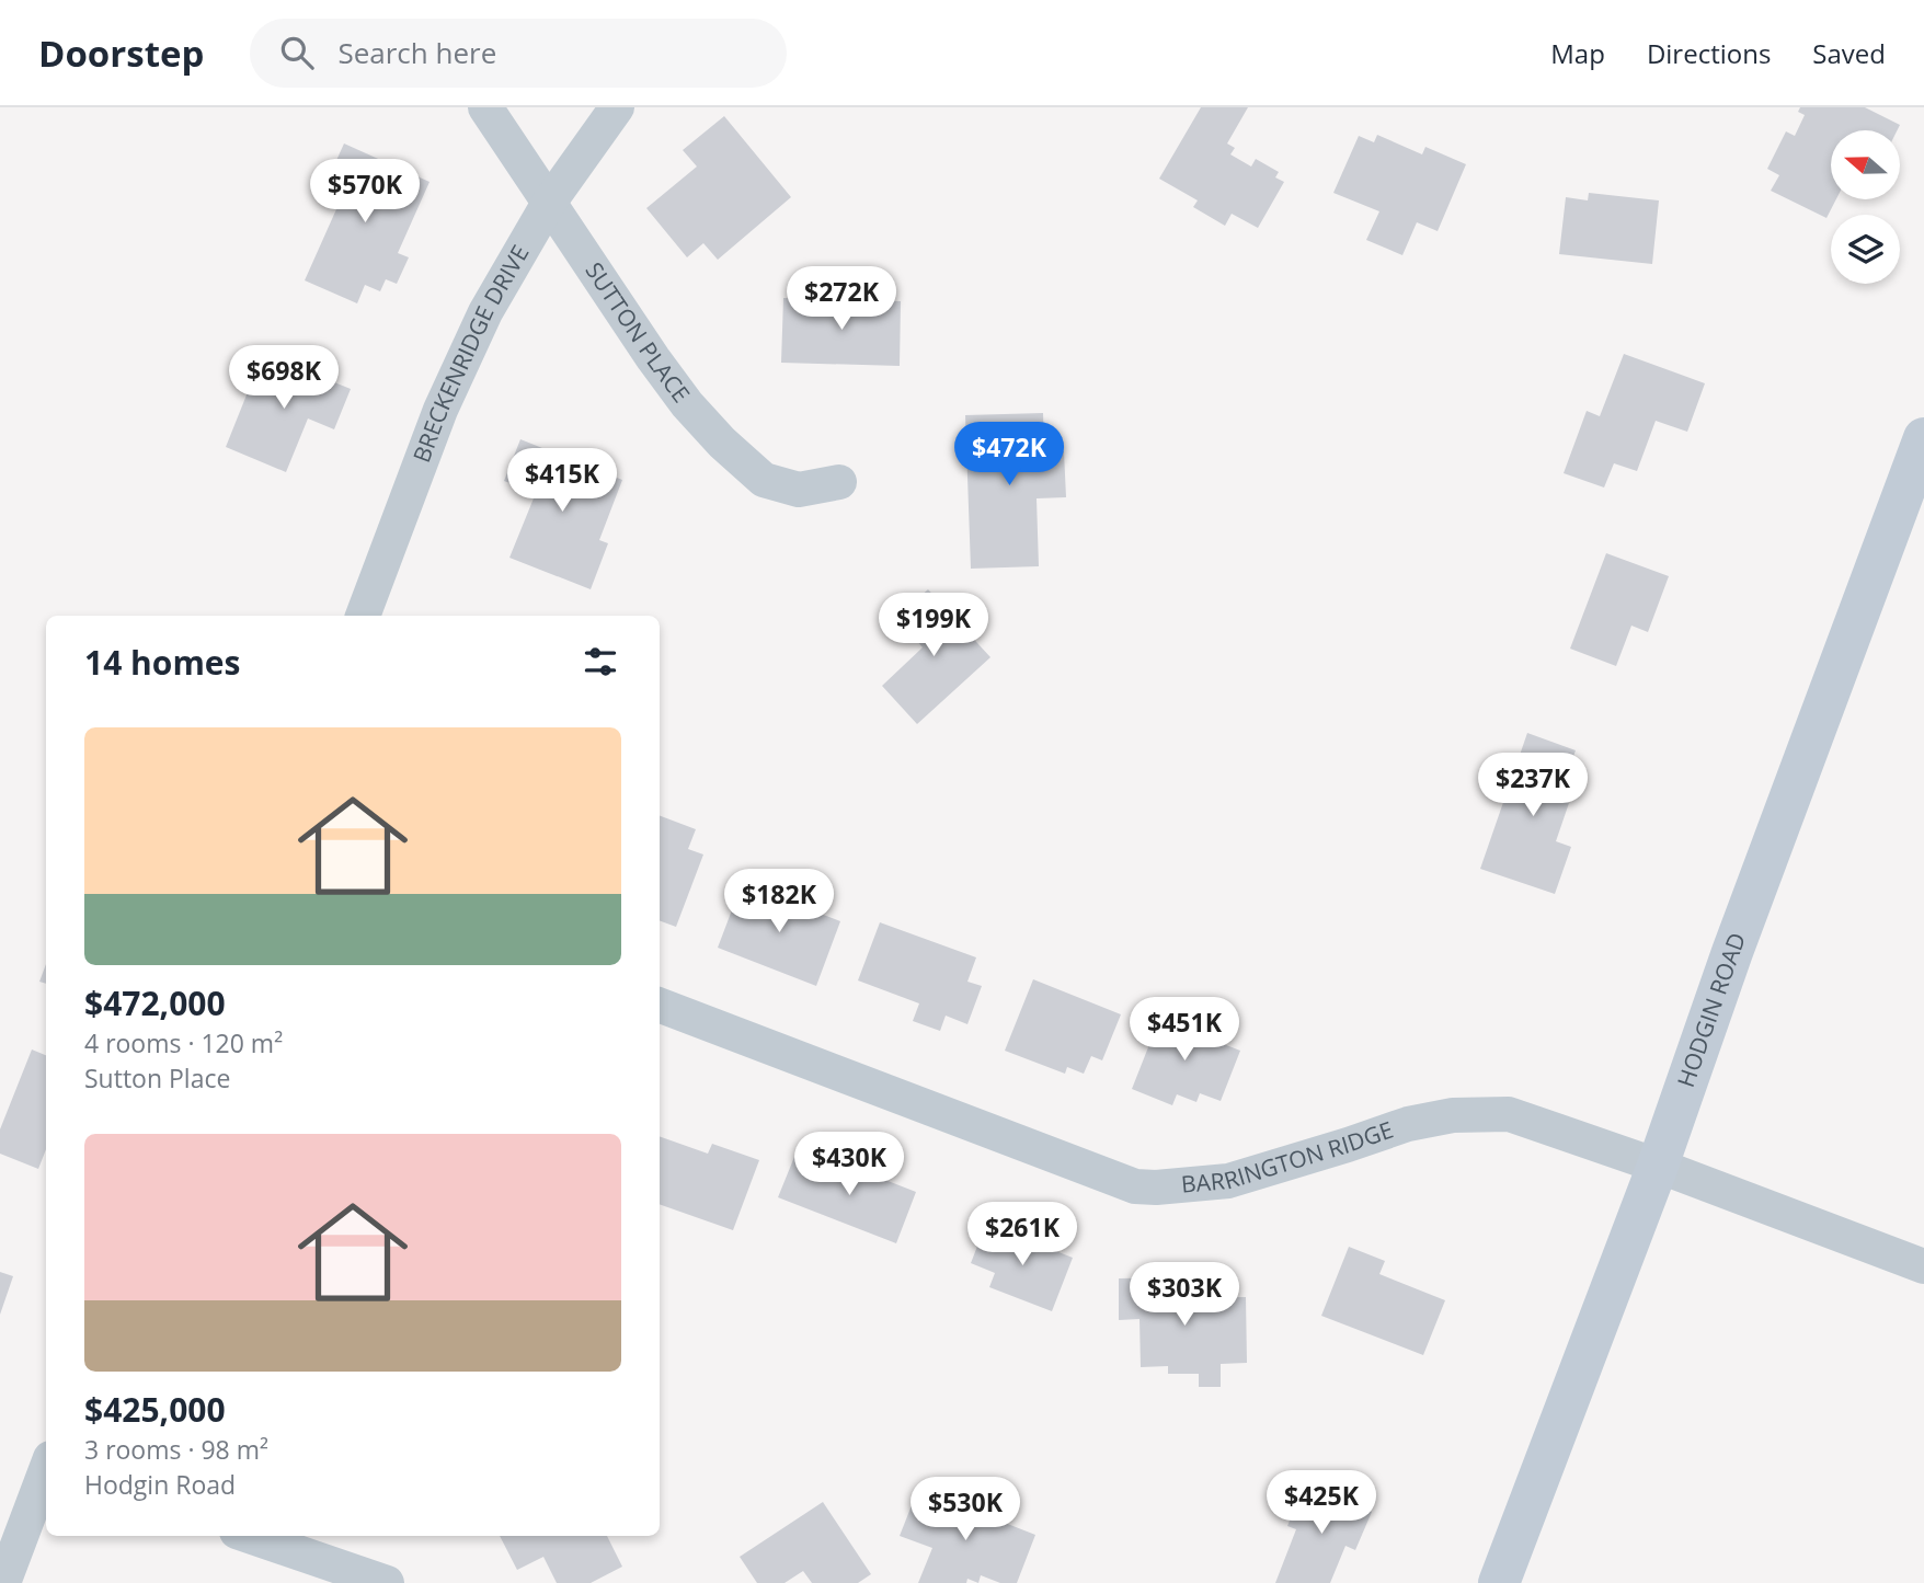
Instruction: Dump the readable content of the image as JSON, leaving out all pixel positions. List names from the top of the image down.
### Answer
{
  "streets": {
    "street": [
      "SUTTON PLACE",
      "BRECKENRIDGE DRIVE",
      "HODGIN ROAD",
      "BARRINGTON RIDGE"
    ]
  },
  "crossings": [
    ["SUTTON PLACE", "BRECKENRIDGE DRIVE"],
    ["HODGIN ROAD", "BARRINGTON RIDGE"]
  ],
  "north": "left",
  "page": {
    "header": "Doorstep",
    "search": "Search here",
    "nav": ["Map", "Directions", "Saved"],
    "price": [
      "$570K",
      "$272K",
      "$698K",
      "$472K",
      "$415K",
      "$199K",
      "$237K",
      "$182K",
      "$451K",
      "$430K",
      "$261K",
      "$303K",
      "$425K",
      "$530K"
    ],
    "heading": "14 homes",
    "list": [
      {
        "name": "$472,000",
        "note": "4 rooms · 120 m² · Sutton Place"
      },
      {
        "name": "$425,000",
        "note": "3 rooms · 98 m² · Hodgin Road"
      }
    ]
  }
}
